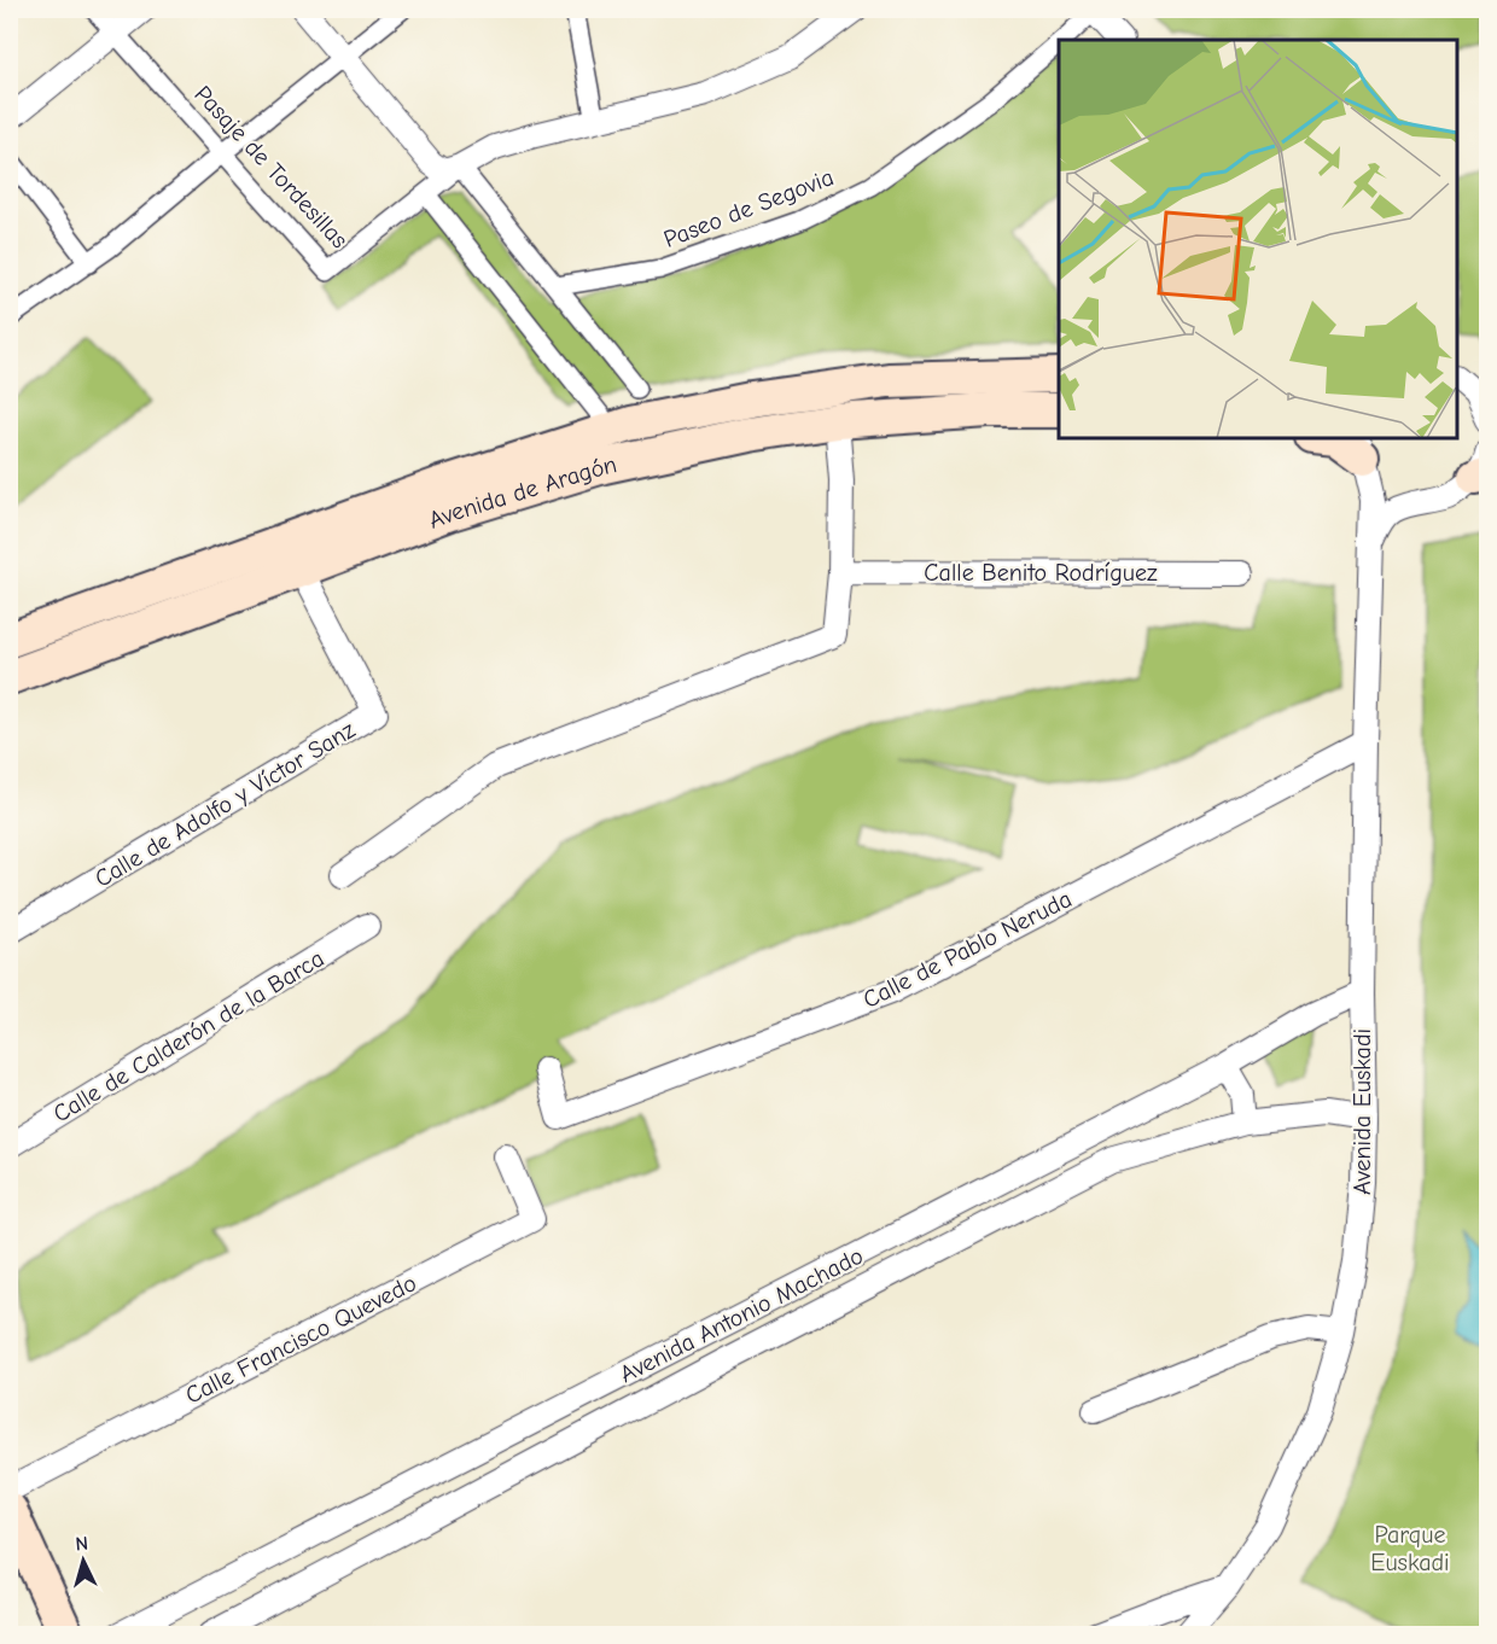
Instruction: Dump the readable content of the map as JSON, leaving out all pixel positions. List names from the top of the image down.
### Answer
{
  "streets": {
    "main road": ["Avenida de Aragón"],
    "street": [
      "Pasaje de Tordesillas",
      "Paseo de Segovia",
      "Calle Benito Rodríguez",
      "Calle de Adolfo y Víctor Sanz",
      "Calle de Pablo Neruda",
      "Calle de Calderón de la Barca",
      "Avenida Euskadi",
      "Avenida Antonio Machado",
      "Calle Francisco Quevedo"
    ]
  },
  "crossings": [
    ["Avenida de Aragón", "Calle de Adolfo y Víctor Sanz"],
    ["Calle de Pablo Neruda", "Avenida Euskadi"],
    ["Avenida Euskadi", "Avenida Antonio Machado"]
  ],
  "parks": ["Parque Euskadi"],
  "north": "top"
}
